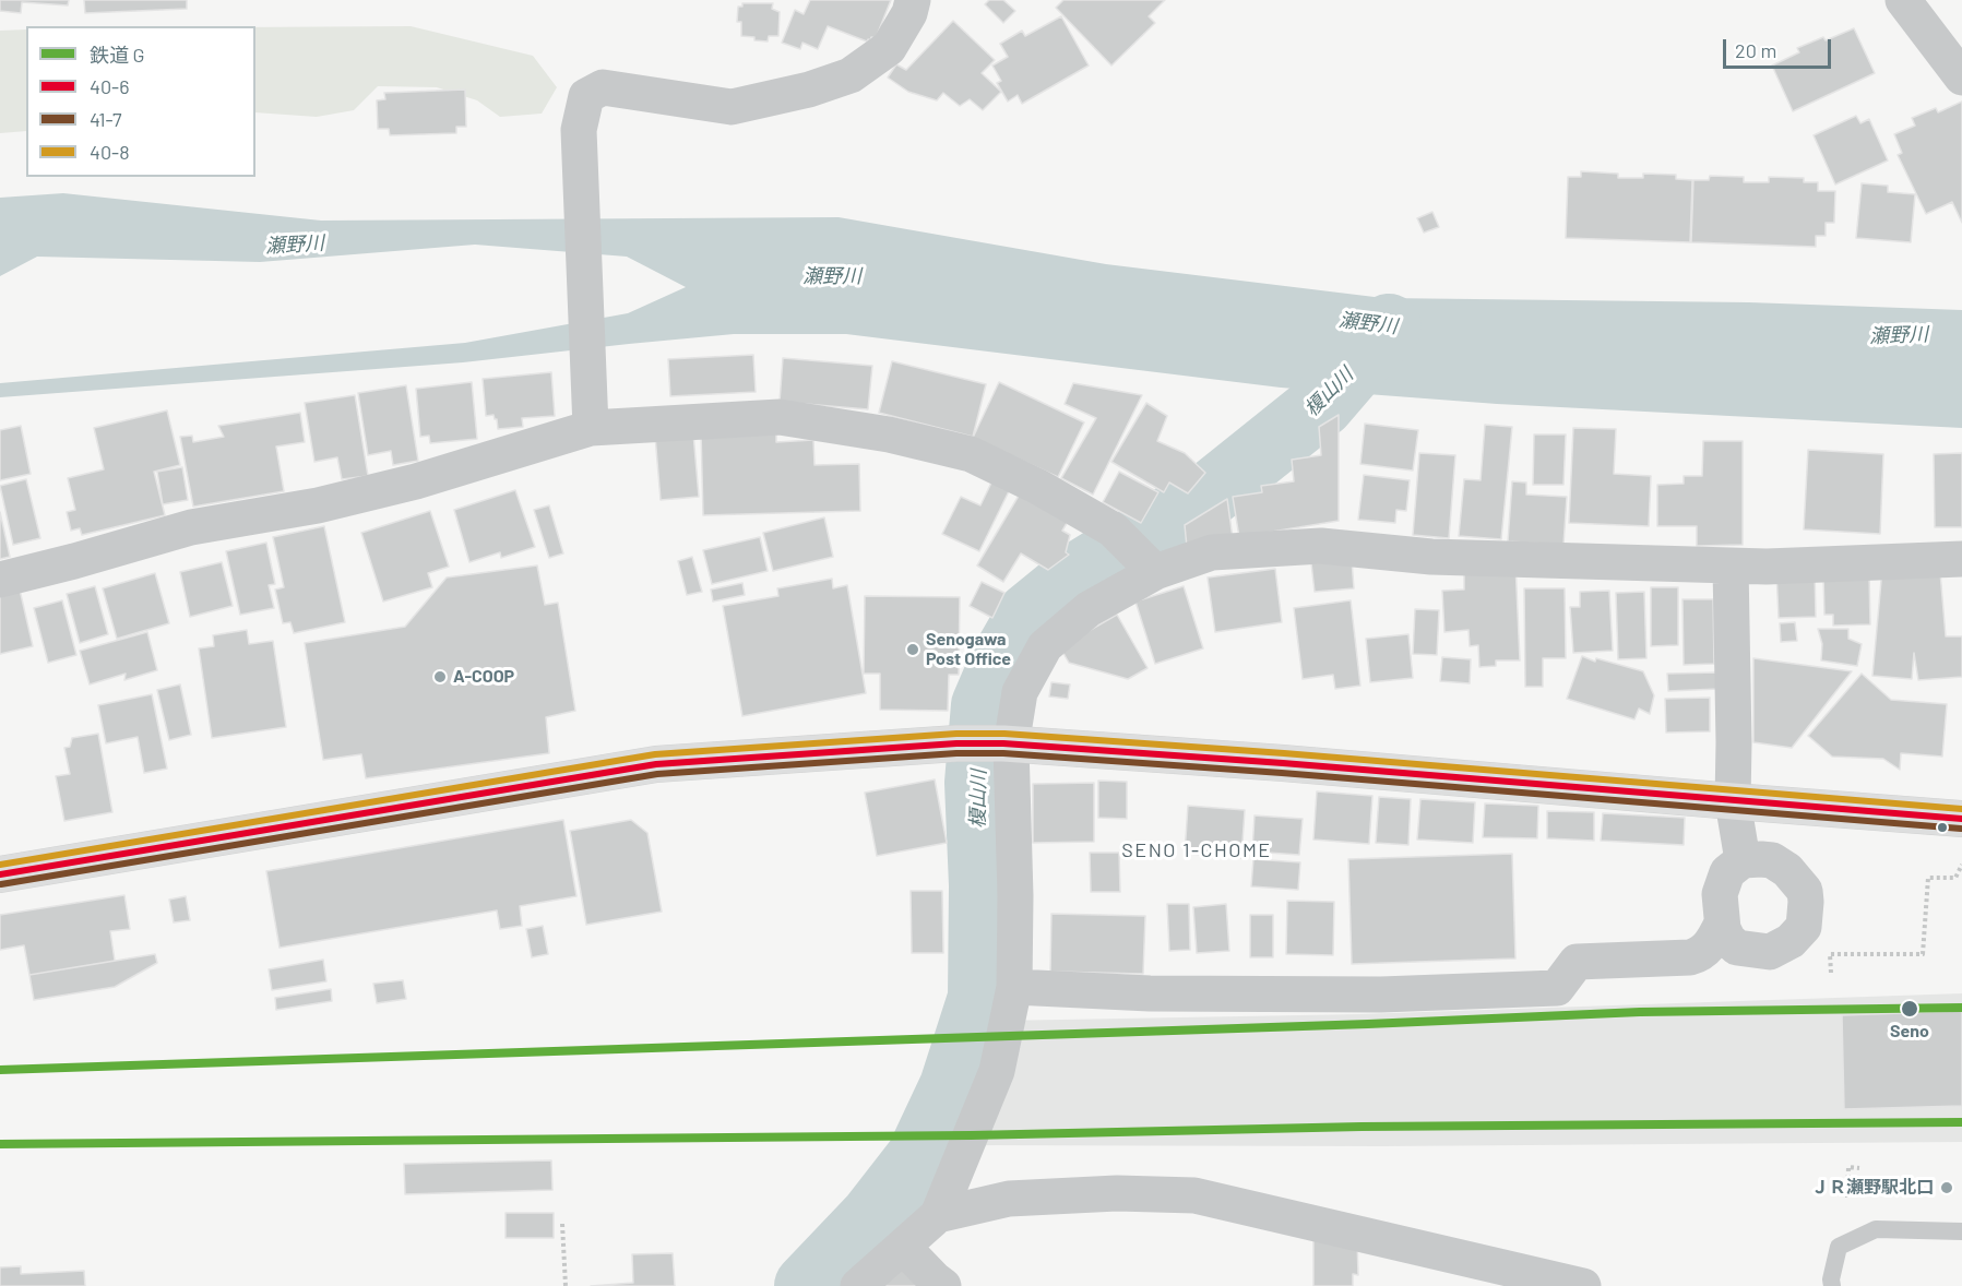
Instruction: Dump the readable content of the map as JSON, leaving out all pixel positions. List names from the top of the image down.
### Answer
{
  "districts": ["SENO 1-CHOME"],
  "water": ["瀬野川", "榎山川"],
  "places": [
    "Senogawa Post Office",
    "A-COOP",
    "Seno",
    "ＪＲ瀬野駅北口"
  ],
  "lines": [
    "transit line 40-8",
    "transit line 40-6",
    "transit line 41-7",
    "rail line G"
  ],
  "legend": [
    "鉄道 G",
    "40-6",
    "41-7",
    "40-8"
  ],
  "scale_bar": "20 m"
}
